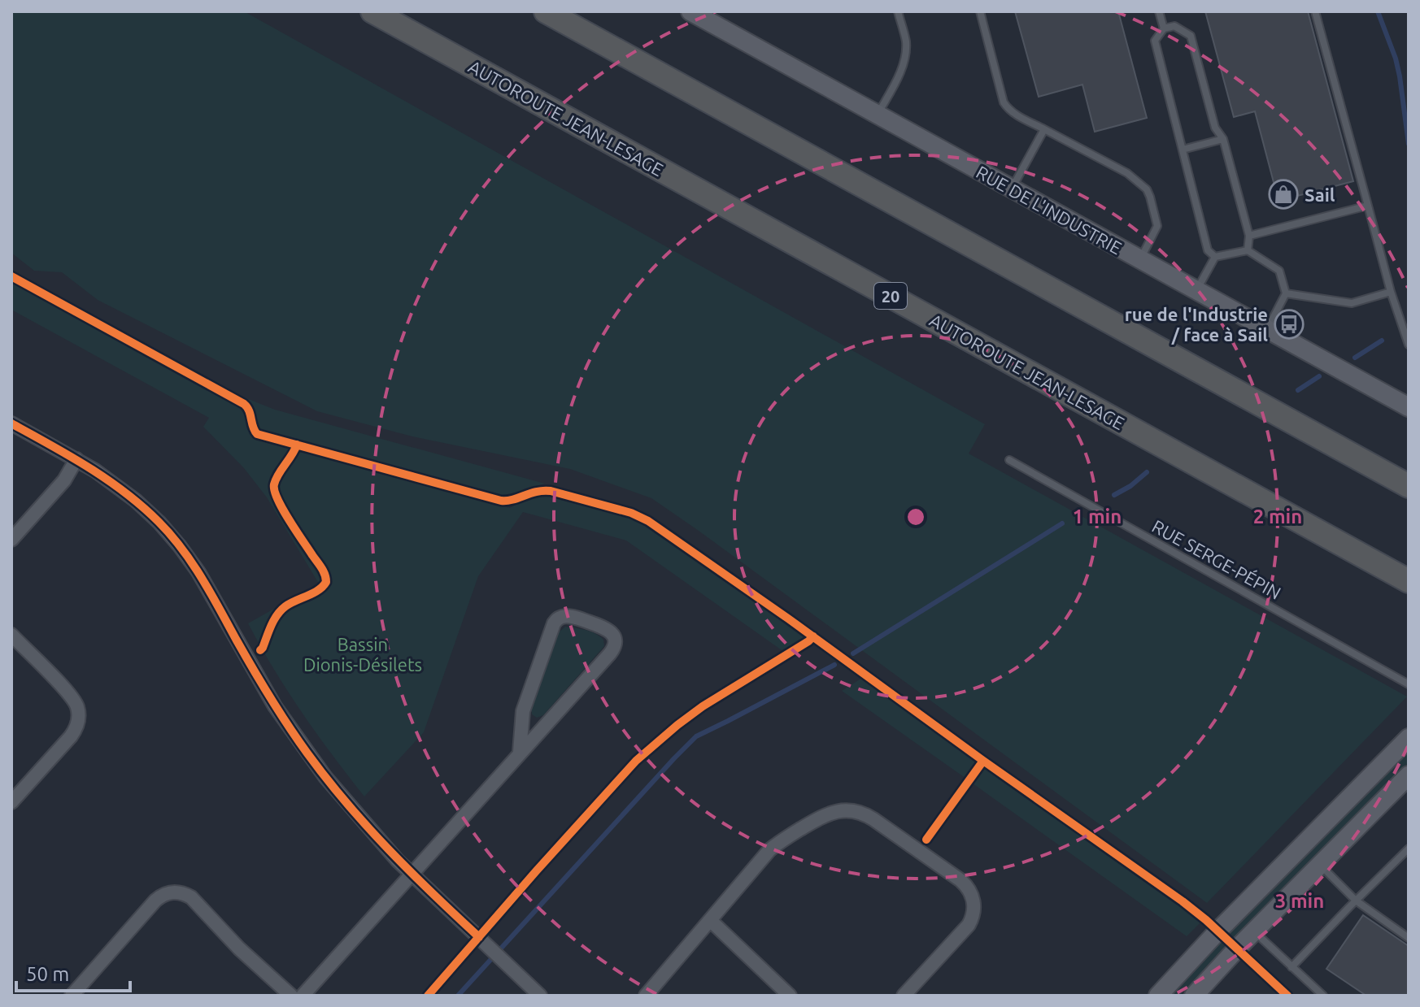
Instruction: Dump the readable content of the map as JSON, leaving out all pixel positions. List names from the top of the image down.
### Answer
{
  "streets": {
    "highway": ["AUTOROUTE JEAN-LESAGE", "20"],
    "street": ["RUE DE L'INDUSTRIE"],
    "lane": ["RUE SERGE-PÉPIN"]
  },
  "parks": ["Bassin Dionis-Désilets"],
  "places": {
    "shop": ["Sail"],
    "bus stop": ["rue de l'Industrie / face à Sail"]
  },
  "scale_bar": "50 m",
  "rings": ["1 min", "2 min", "3 min"]
}
